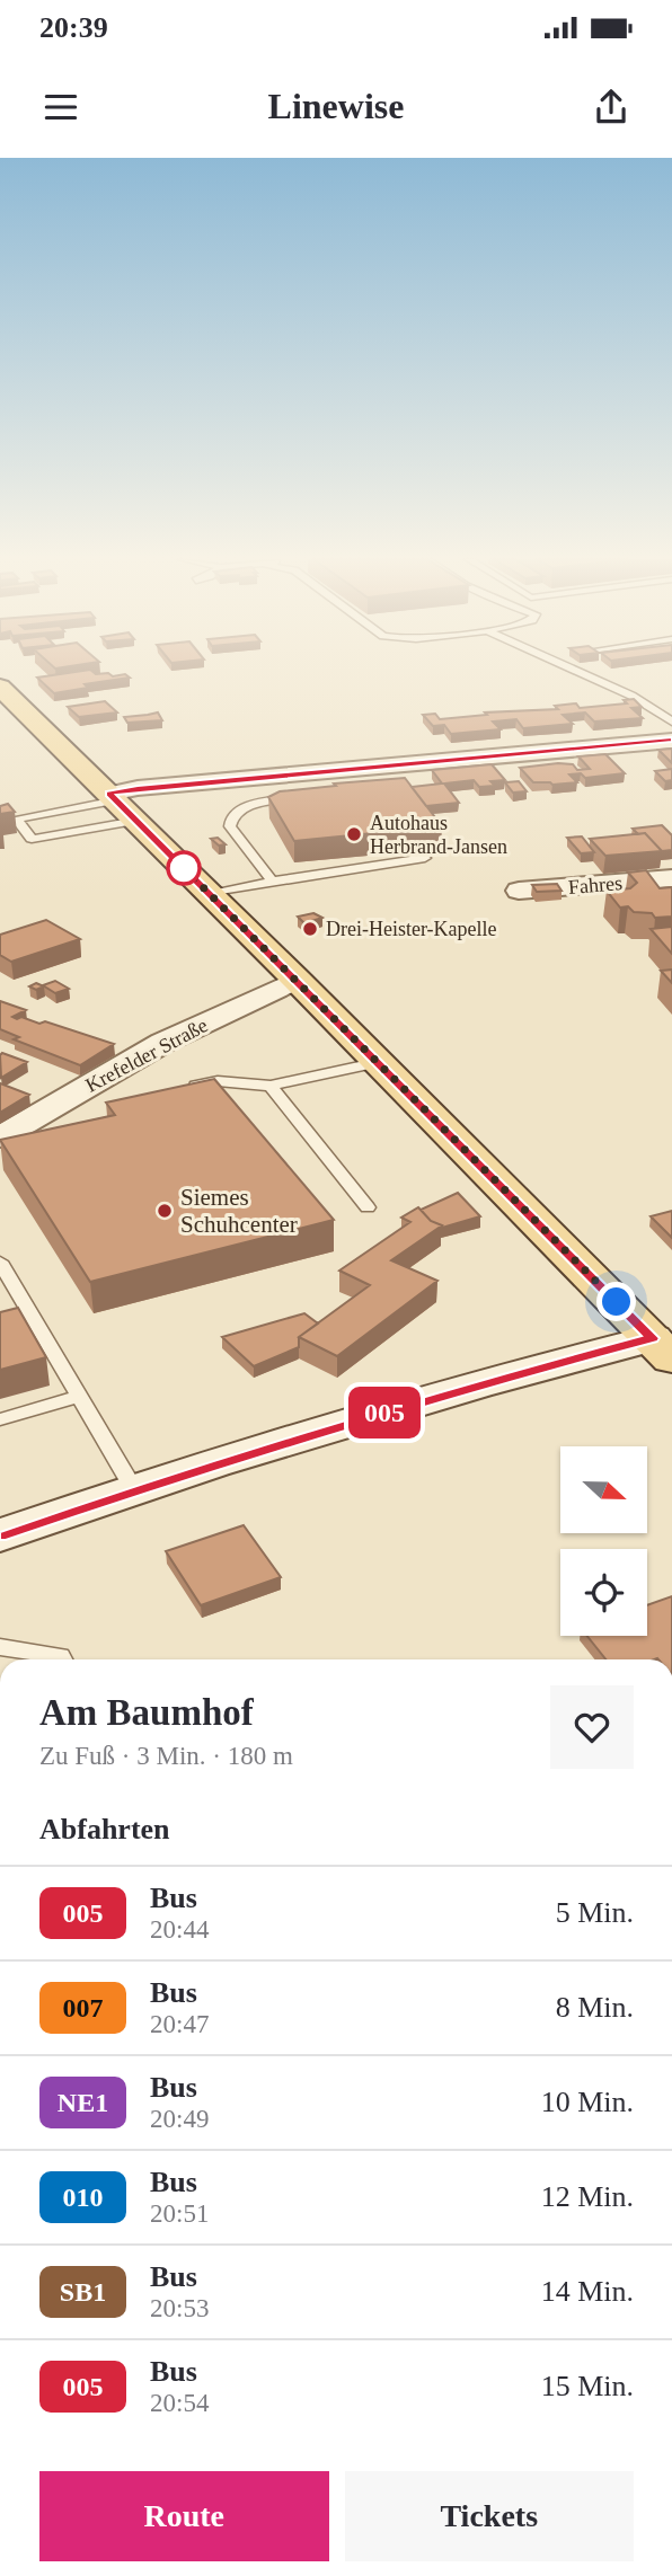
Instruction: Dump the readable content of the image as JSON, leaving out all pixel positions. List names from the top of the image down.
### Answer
{
  "streets": {
    "street": ["Fahres", "Krefelder Straße"]
  },
  "places": ["Autohaus Herbrand-Jansen", "Drei-Heister-Kapelle", "Siemes Schuhcenter"],
  "lines": ["bus line 005"],
  "north": "right",
  "page": {
    "status": "20:39",
    "header": "Linewise",
    "on_map": "005",
    "heading": [
      ["Am Baumhof", "Zu Fuß · 3 Min. · 180 m"],
      "Abfahrten"
    ],
    "list": [
      {
        "mark": "005",
        "name": "Bus",
        "note": "20:44",
        "value": "5 Min."
      },
      {
        "mark": "007",
        "name": "Bus",
        "note": "20:47",
        "value": "8 Min."
      },
      {
        "mark": "NE1",
        "name": "Bus",
        "note": "20:49",
        "value": "10 Min."
      },
      {
        "mark": "010",
        "name": "Bus",
        "note": "20:51",
        "value": "12 Min."
      },
      {
        "mark": "SB1",
        "name": "Bus",
        "note": "20:53",
        "value": "14 Min."
      },
      {
        "mark": "005",
        "name": "Bus",
        "note": "20:54",
        "value": "15 Min."
      }
    ],
    "buttons": ["Route", "Tickets"]
  }
}
